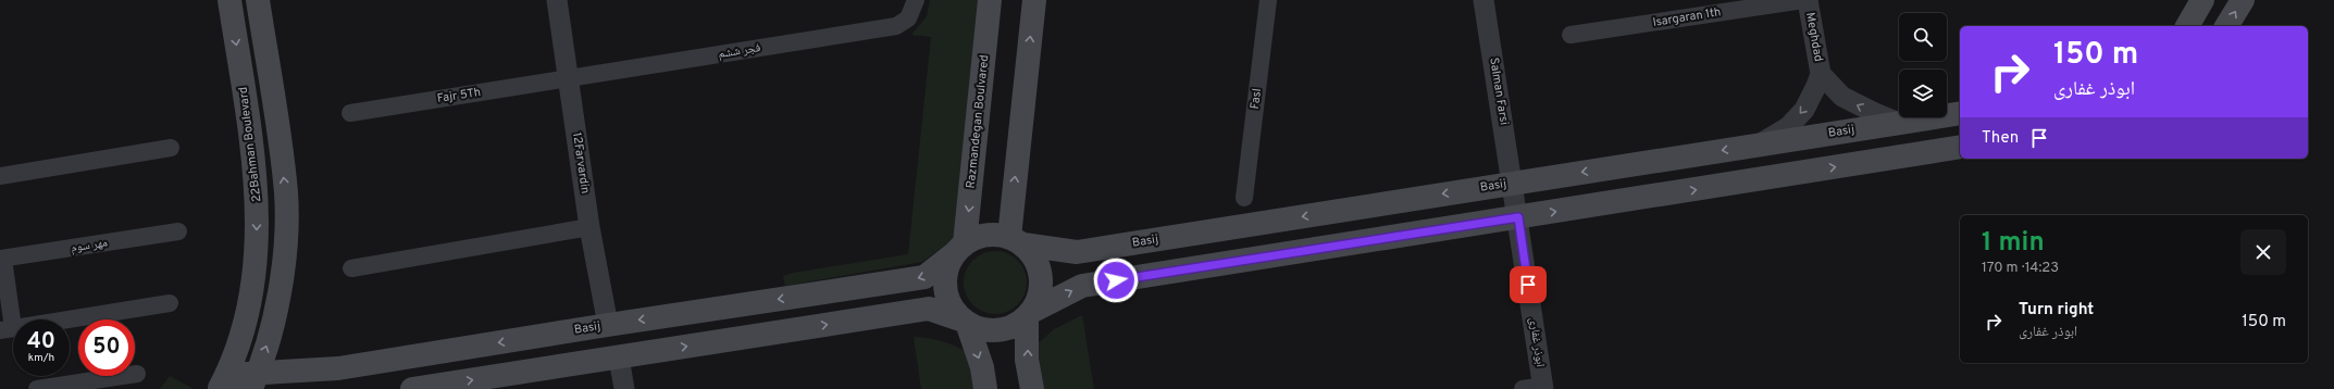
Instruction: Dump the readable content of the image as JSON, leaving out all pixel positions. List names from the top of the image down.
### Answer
{
  "streets": {
    "main road": ["Razmandegan Boulvared", "Basij", "22Bahman Boulevard"],
    "street": [
      "Isargaran 1th",
      "Meghdad",
      "فجر ششم",
      "Salman Farsi",
      "Fajr 5Th",
      "Fasl",
      "12Farvardin",
      "مهر سوم",
      "ابوذر غفاری"
    ]
  },
  "crossings": [
    ["Meghdad", "Basij"],
    ["فجر ششم", "Fajr 5Th"],
    ["فجر ششم", "12Farvardin"],
    ["Salman Farsi", "Basij"],
    ["Salman Farsi", "ابوذر غفاری"],
    ["Fajr 5Th", "12Farvardin"],
    ["Razmandegan Boulvared", "Basij"],
    ["Basij", "22Bahman Boulevard"],
    ["Basij", "12Farvardin"]
  ],
  "page": {
    "turn": ["150 m", "ابوذر غفاری"],
    "then": "Then",
    "heading": ["1 min", "170 m · 14:23"],
    "list": [
      {
        "name": "Turn right",
        "note": "ابوذر غفاری",
        "value": "150 m"
      }
    ],
    "speed": "40 km/h",
    "limit": "50"
  }
}
